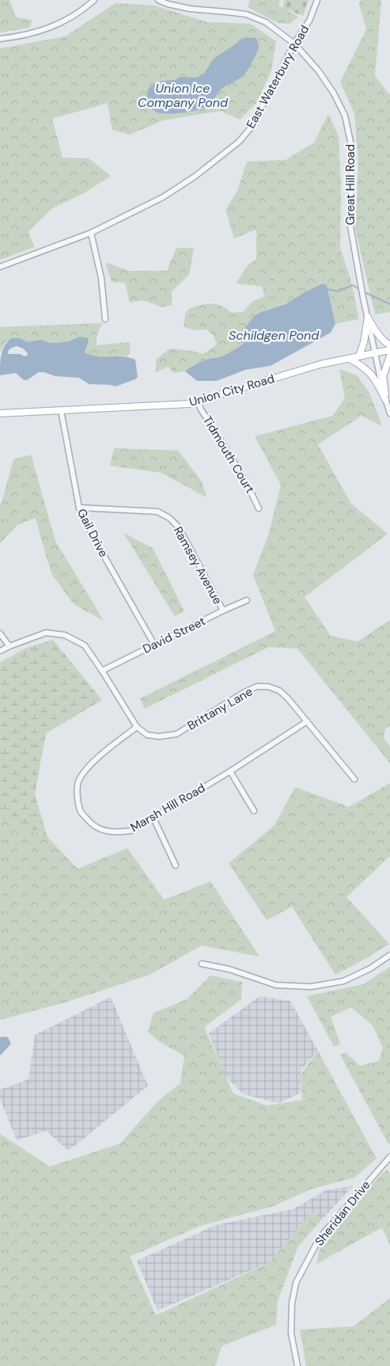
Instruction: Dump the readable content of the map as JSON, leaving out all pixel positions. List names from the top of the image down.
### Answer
{
  "streets": {
    "main road": ["Union City Road"],
    "street": [
      "East Waterbury Road",
      "Great Hill Road",
      "Tidmouth Court",
      "Gail Drive",
      "Ramsey Avenue",
      "David Street",
      "Brittany Lane",
      "Marsh Hill Road",
      "Sheridan Drive"
    ]
  },
  "crossings": [
    ["East Waterbury Road", "Great Hill Road"],
    ["Great Hill Road", "Union City Road"],
    ["Union City Road", "Tidmouth Court"],
    ["Union City Road", "Gail Drive"],
    ["Gail Drive", "Ramsey Avenue"],
    ["Gail Drive", "David Street"],
    ["Ramsey Avenue", "David Street"],
    ["Brittany Lane", "Marsh Hill Road"]
  ],
  "water": ["Union Ice Company Pond", "Schildgen Pond"]
}
